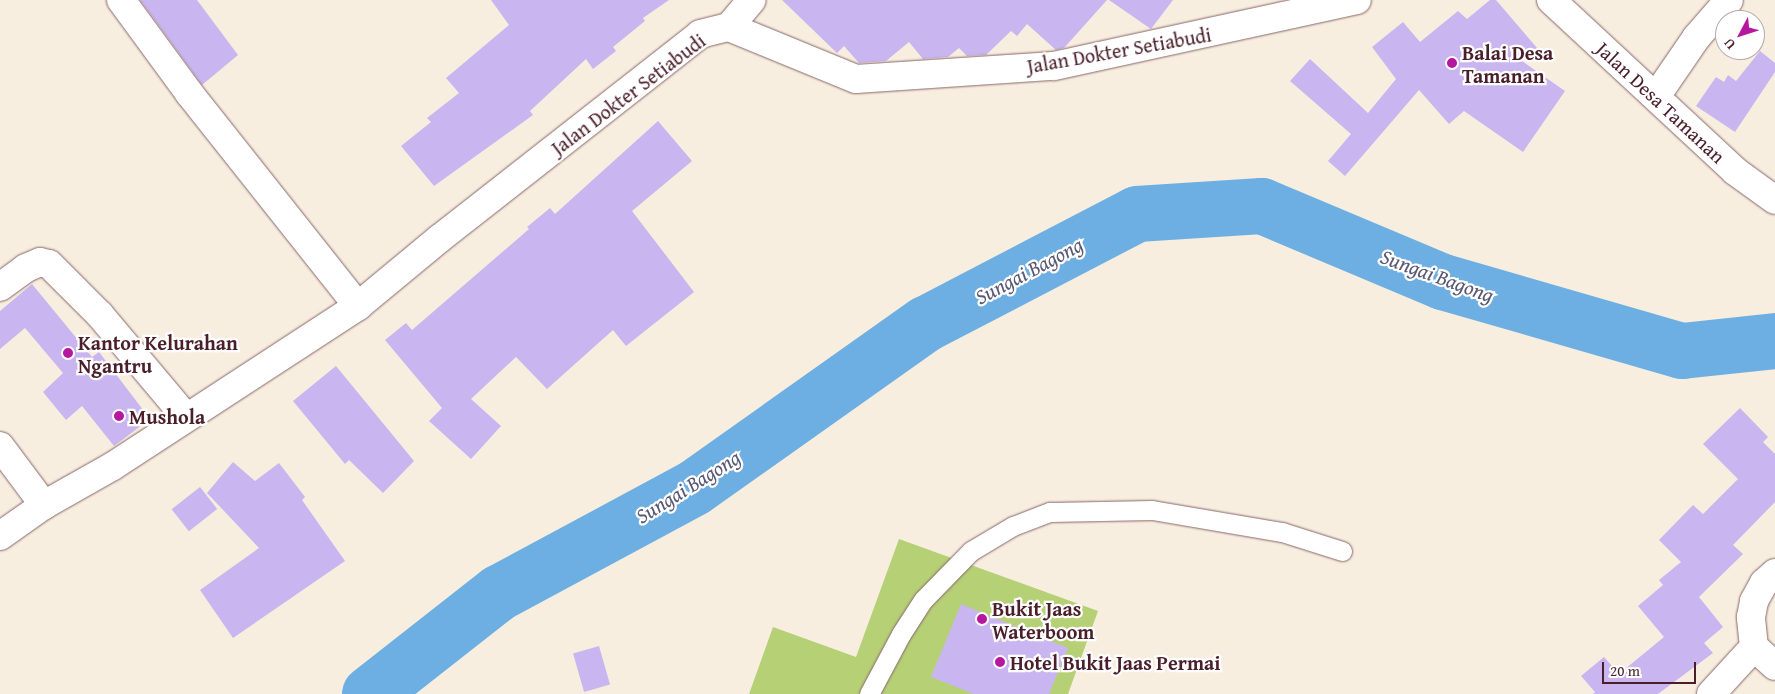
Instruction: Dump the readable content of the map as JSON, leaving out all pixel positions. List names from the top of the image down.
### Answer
{
  "streets": {
    "street": ["Jalan Dokter Setiabudi", "Jalan Desa Tamanan"]
  },
  "water": ["Sungai Bagong"],
  "places": [
    "Balai Desa Tamanan",
    "Kantor Kelurahan Ngantru",
    "Mushola",
    "Bukit Jaas Waterboom",
    "Hotel Bukit Jaas Permai"
  ],
  "scale_bar": "20 m",
  "north": "bottom left"
}
